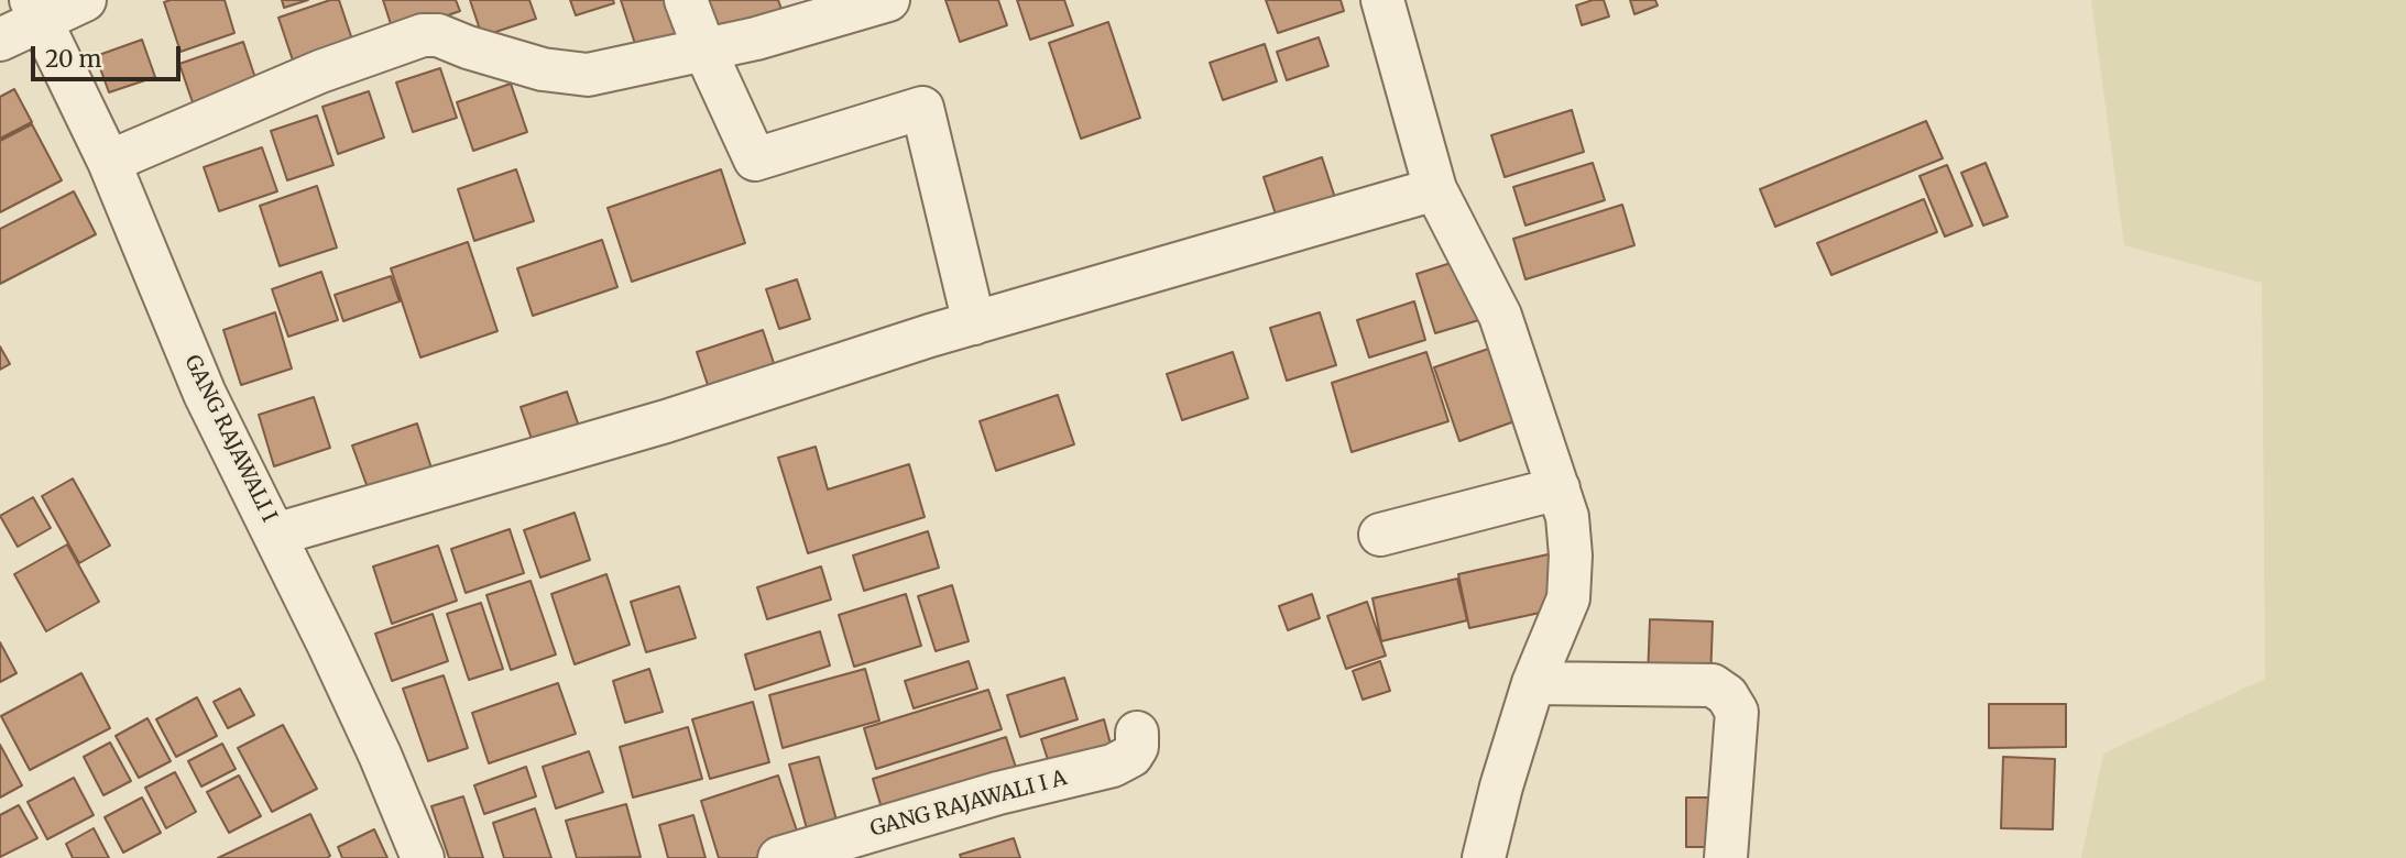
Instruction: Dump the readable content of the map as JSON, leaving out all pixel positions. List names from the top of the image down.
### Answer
{
  "streets": {
    "street": ["GANG RAJAWALI I", "GANG RAJAWALI I A"]
  },
  "scale_bar": "20 m"
}
